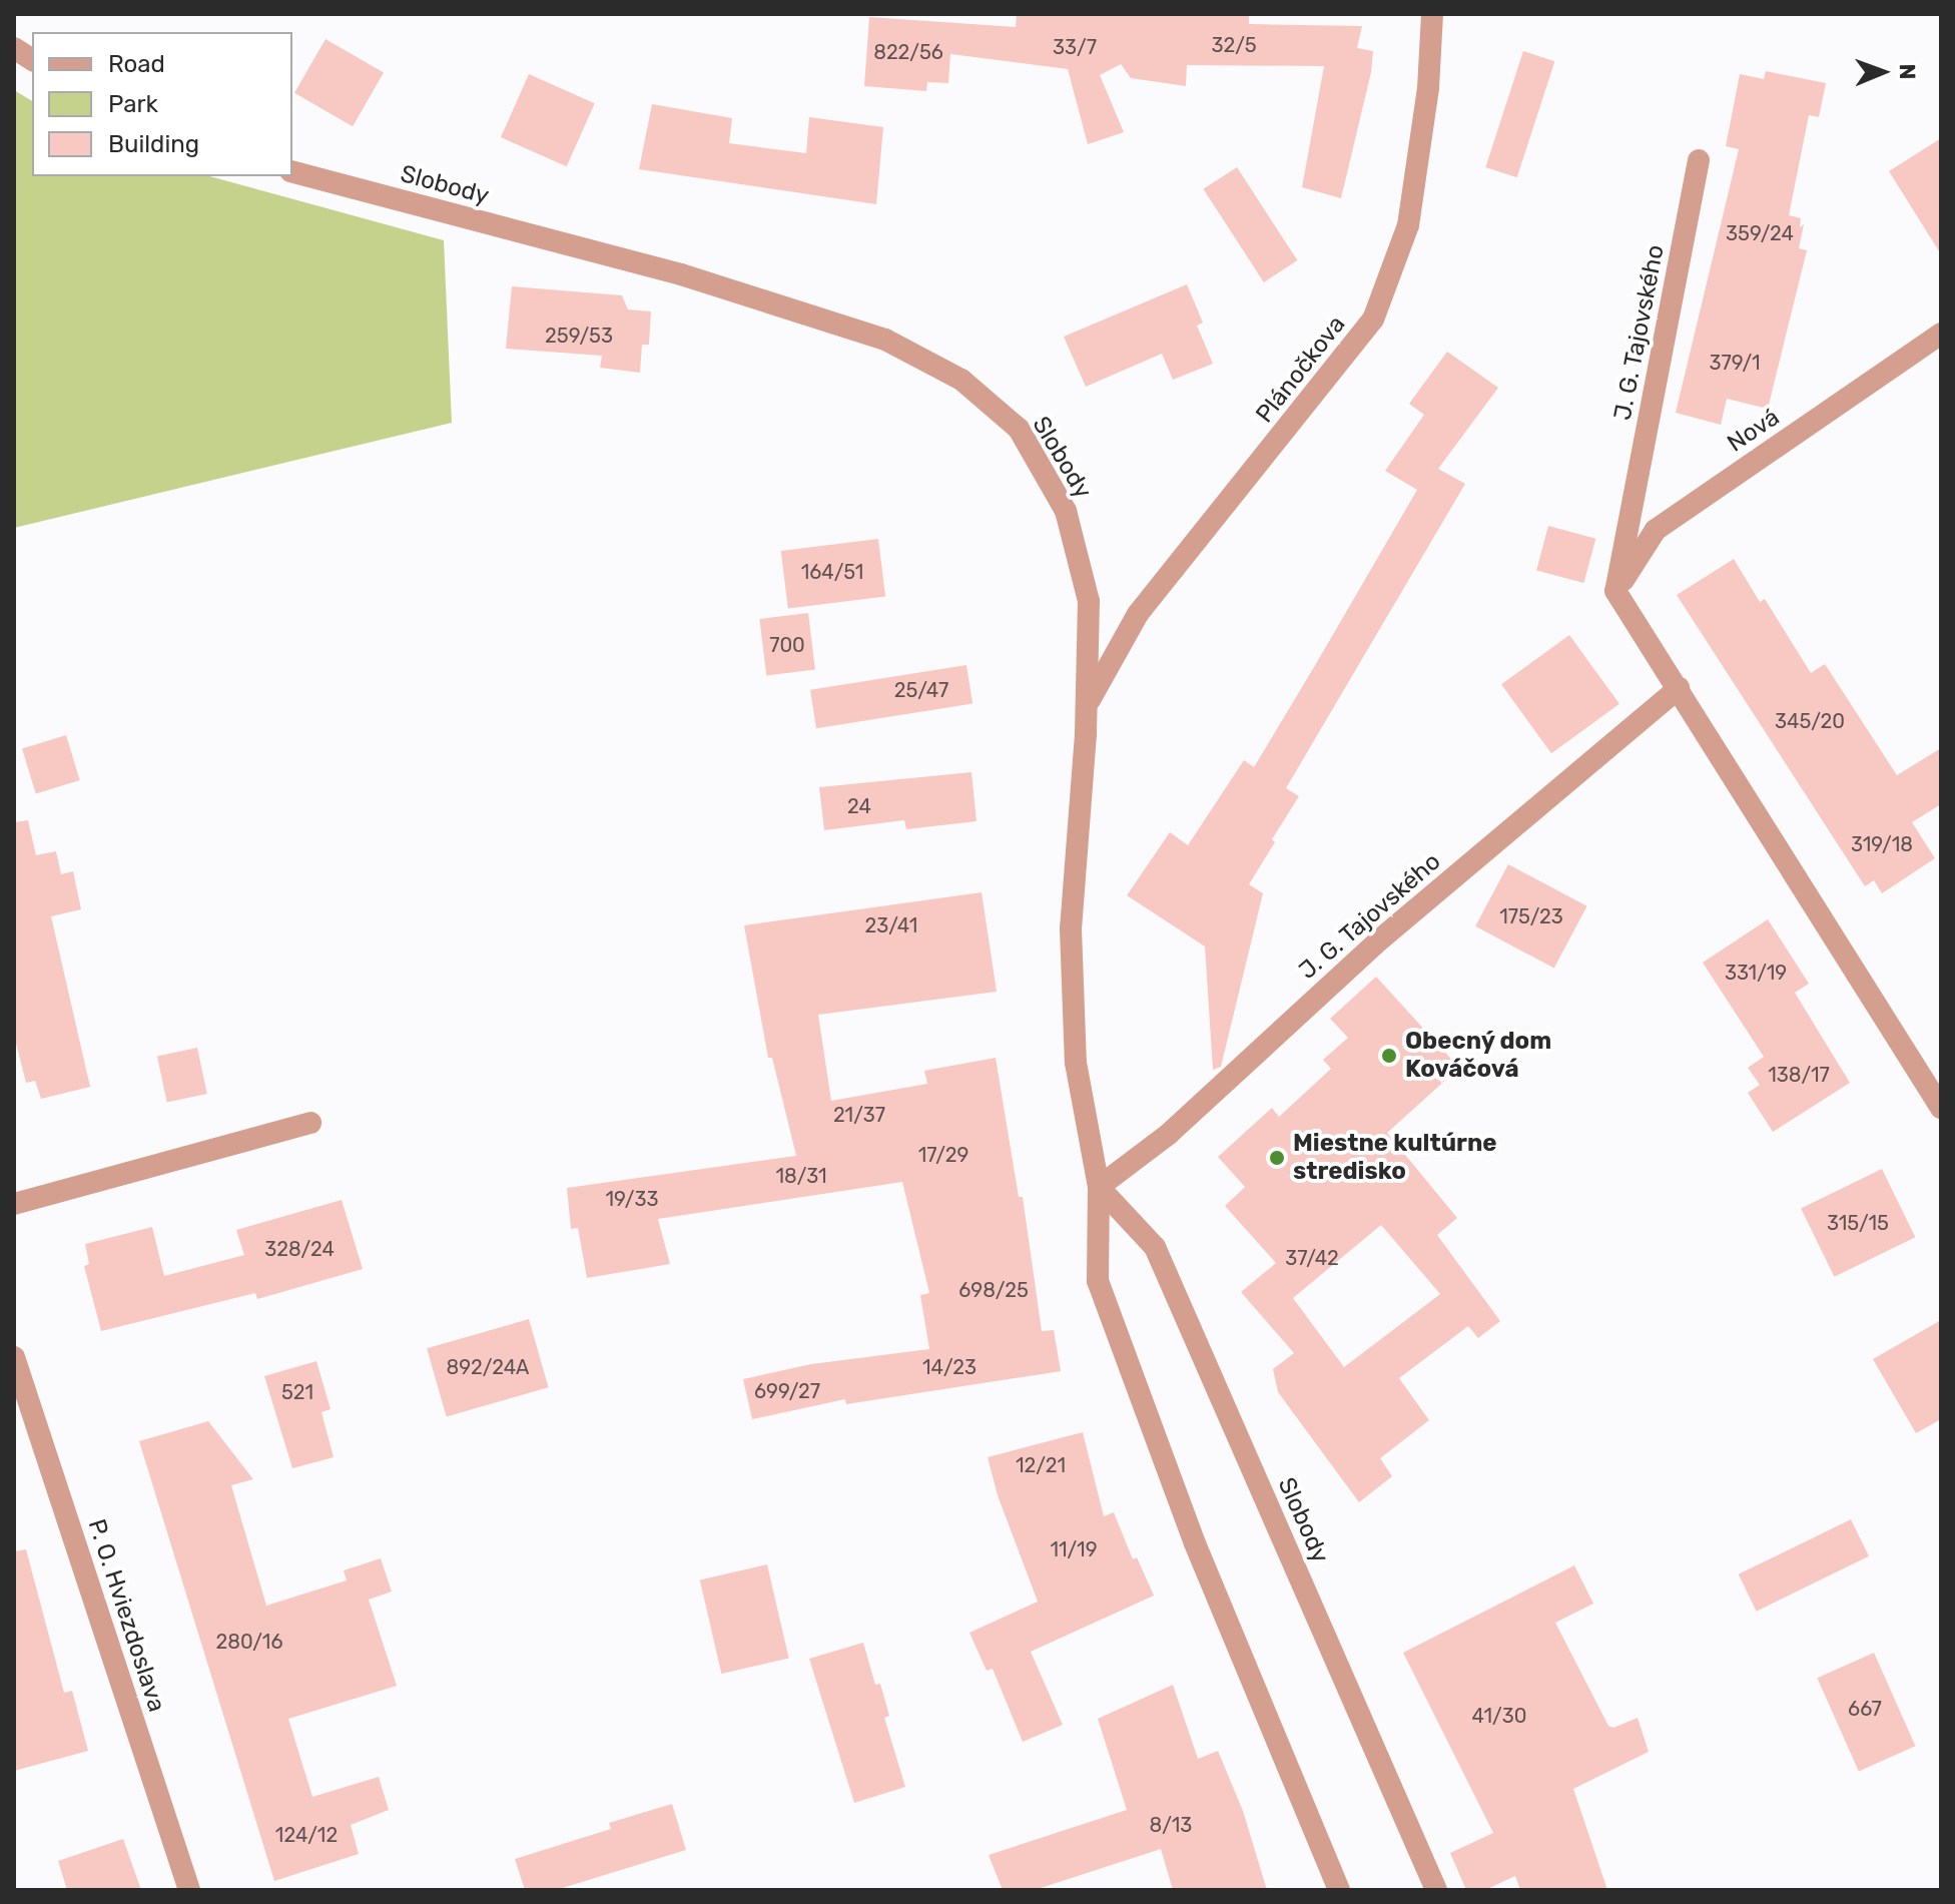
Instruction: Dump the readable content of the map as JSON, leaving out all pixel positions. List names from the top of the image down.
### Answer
{
  "streets": {
    "street": [
      "Slobody",
      "J. G. Tajovského",
      "Plánočkova",
      "Nová",
      "P. O. Hviezdoslava"
    ]
  },
  "crossings": [
    ["Slobody", "J. G. Tajovského"],
    ["Slobody", "Plánočkova"],
    ["J. G. Tajovského", "Nová"]
  ],
  "places": ["Obecný dom Kováčová", "Miestne kultúrne stredisko"],
  "house_numbers": [
    "32/5",
    "33/7",
    "822/56",
    "359/24",
    "259/53",
    "379/1",
    "164/51",
    "700",
    "25/47",
    "345/20",
    "24",
    "319/18",
    "175/23",
    "23/41",
    "331/19",
    "138/17",
    "21/37",
    "17/29",
    "18/31",
    "19/33",
    "315/15",
    "328/24",
    "37/42",
    "698/25",
    "892/24A",
    "14/23",
    "699/27",
    "521",
    "12/21",
    "11/19",
    "280/16",
    "667",
    "41/30",
    "8/13",
    "124/12"
  ],
  "legend": ["Road", "Park", "Building"],
  "north": "right"
}
